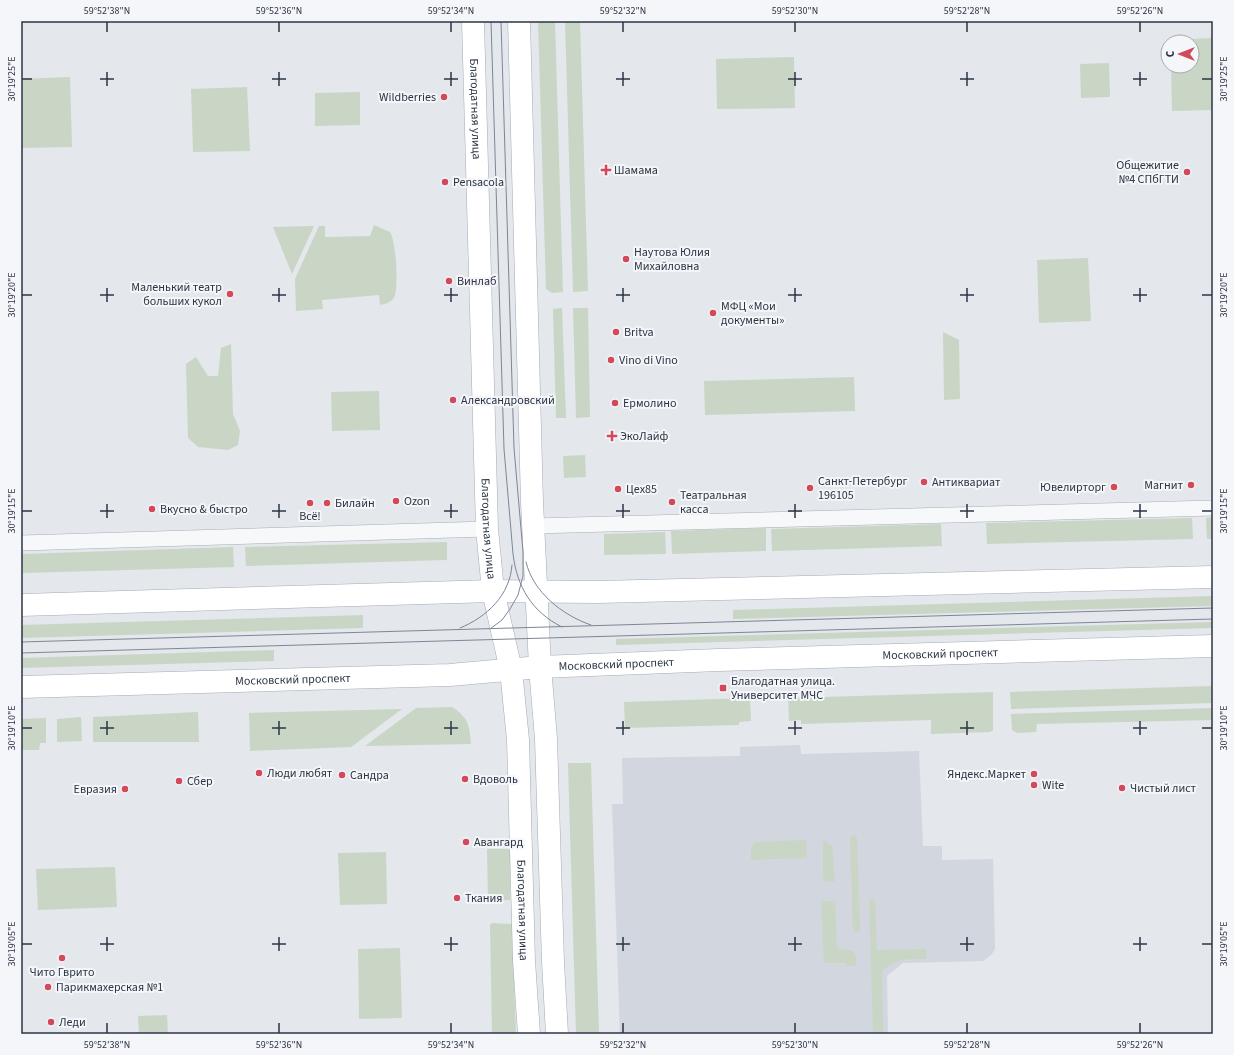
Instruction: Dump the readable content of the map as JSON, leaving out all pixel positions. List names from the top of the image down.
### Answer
{
  "streets": {
    "main road": ["Благодатная улица", "Московский проспект"]
  },
  "crossings": [
    ["Благодатная улица", "Московский проспект"]
  ],
  "places": {
    "other": [
      "Wildberries",
      "Общежитие №4 СПбГТИ",
      "Pensacola",
      "Наутова Юлия Михайловна",
      "Винлаб",
      "Маленький театр больших кукол",
      "МФЦ «Мои документы»",
      "Britva",
      "Vino di Vino",
      "Александровский",
      "Ермолино",
      "Антиквариат",
      "Магнит",
      "Ювелирторг",
      "Санкт-Петербург 196105",
      "Цех85",
      "Ozon",
      "Театральная касса",
      "Всё!",
      "Билайн",
      "Вкусно & быстро",
      "Люди любят",
      "Яндекс.Маркет",
      "Сандра",
      "Вдоволь",
      "Сбер",
      "Wite",
      "Чистый лист",
      "Евразия",
      "Авангард",
      "Ткания",
      "Чито Гврито",
      "Парикмахерская №1",
      "Леди"
    ],
    "health": ["Шамама", "ЭкоЛайф"],
    "transit": ["Благодатная улица. Университет МЧС"]
  },
  "north": "left",
  "coordinates": [
    "59°52'38\"N",
    "59°52'36\"N",
    "59°52'34\"N",
    "59°52'32\"N",
    "59°52'30\"N",
    "59°52'28\"N",
    "59°52'26\"N",
    "30°19'25\"E",
    "30°19'20\"E",
    "30°19'15\"E",
    "30°19'10\"E",
    "30°19'05\"E"
  ]
}
